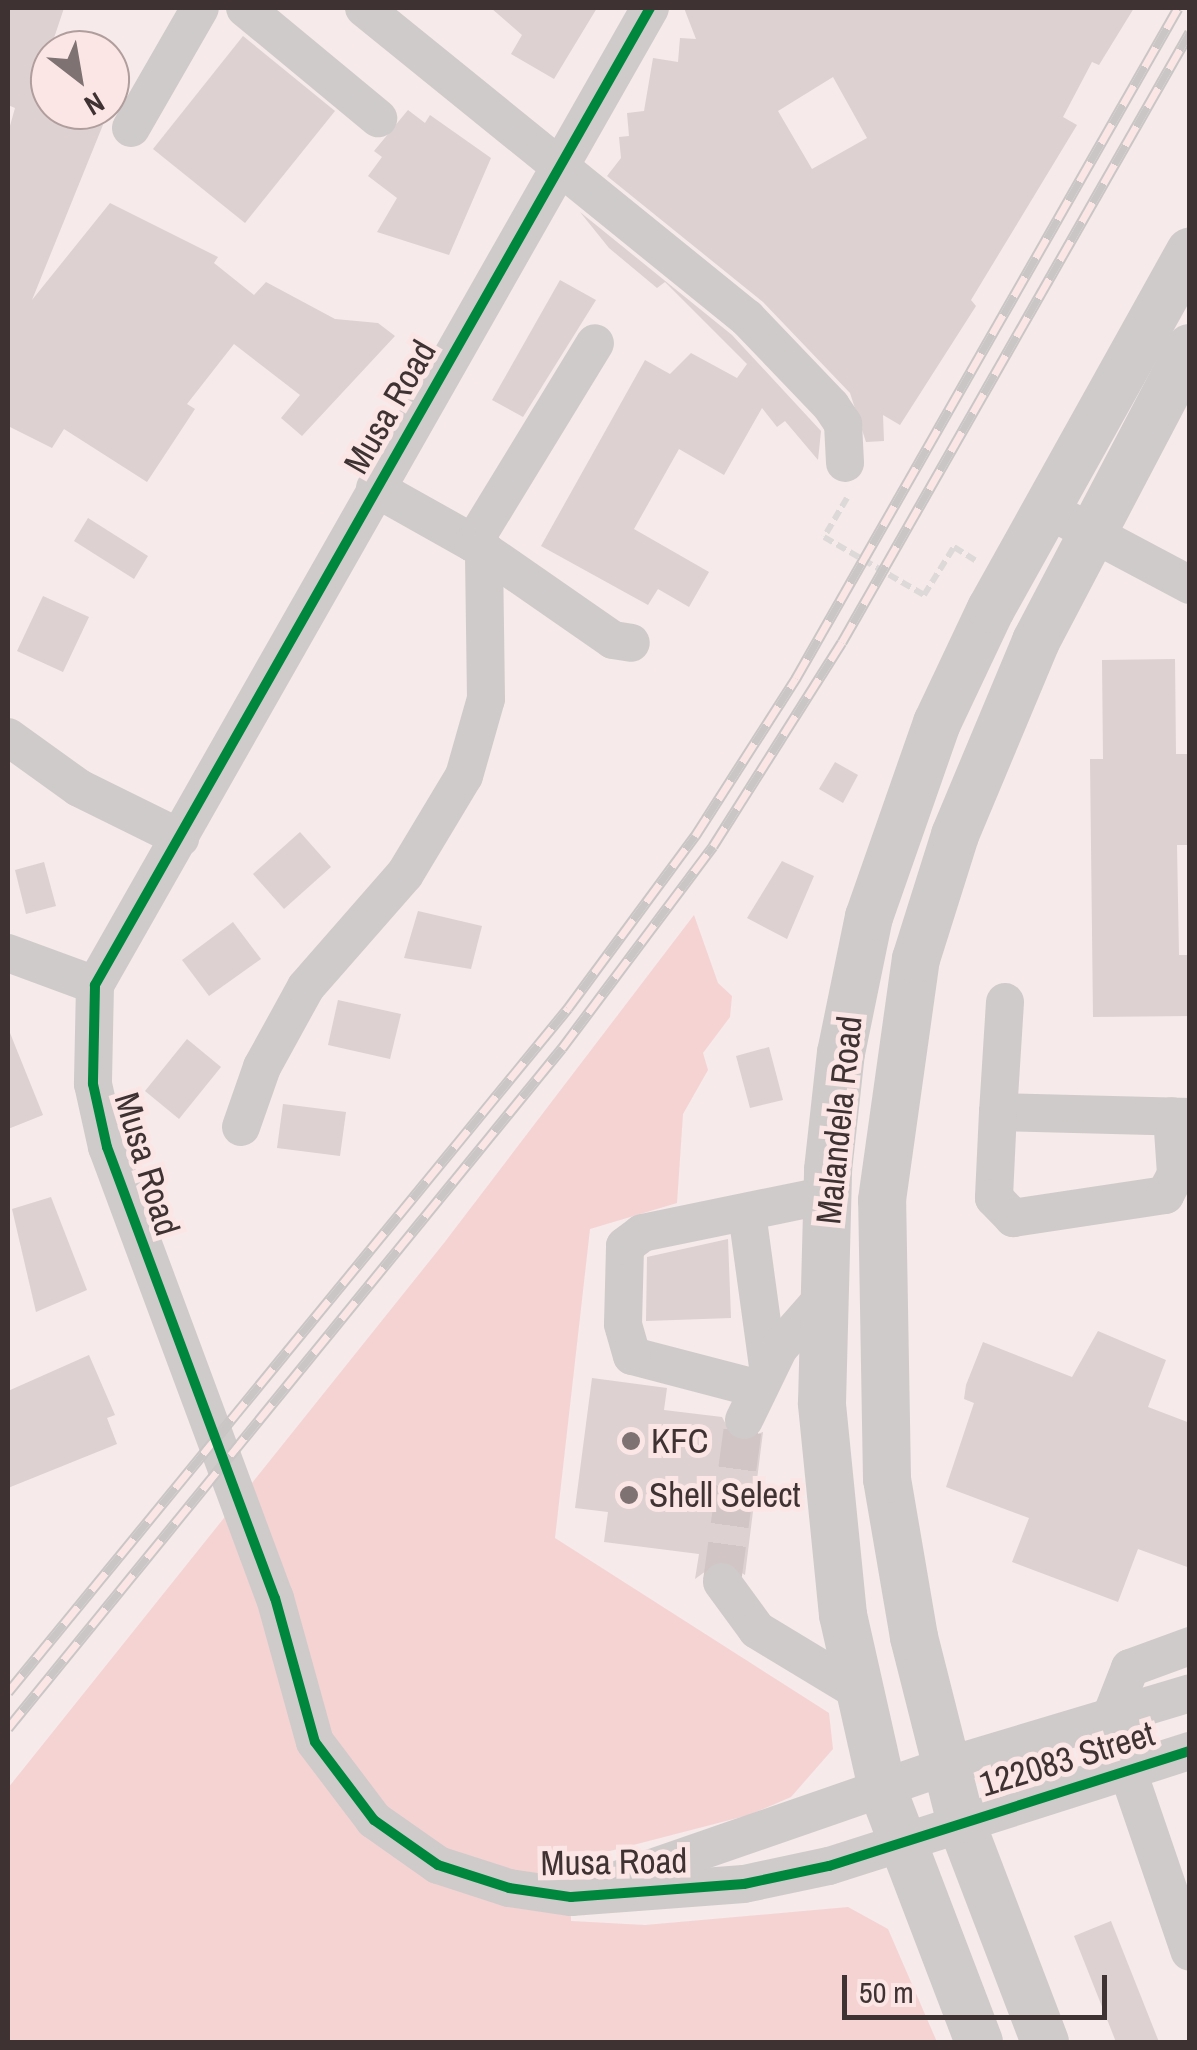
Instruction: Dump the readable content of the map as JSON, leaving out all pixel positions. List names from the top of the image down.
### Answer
{
  "streets": {
    "main road": ["Malandela Road"],
    "street": ["Musa Road", "122083 Street"]
  },
  "crossings": [
    ["Musa Road", "Malandela Road"],
    ["Musa Road", "122083 Street"],
    ["Malandela Road", "122083 Street"]
  ],
  "places": ["KFC", "Shell Select"],
  "scale_bar": "50 m",
  "north": "bottom right"
}
